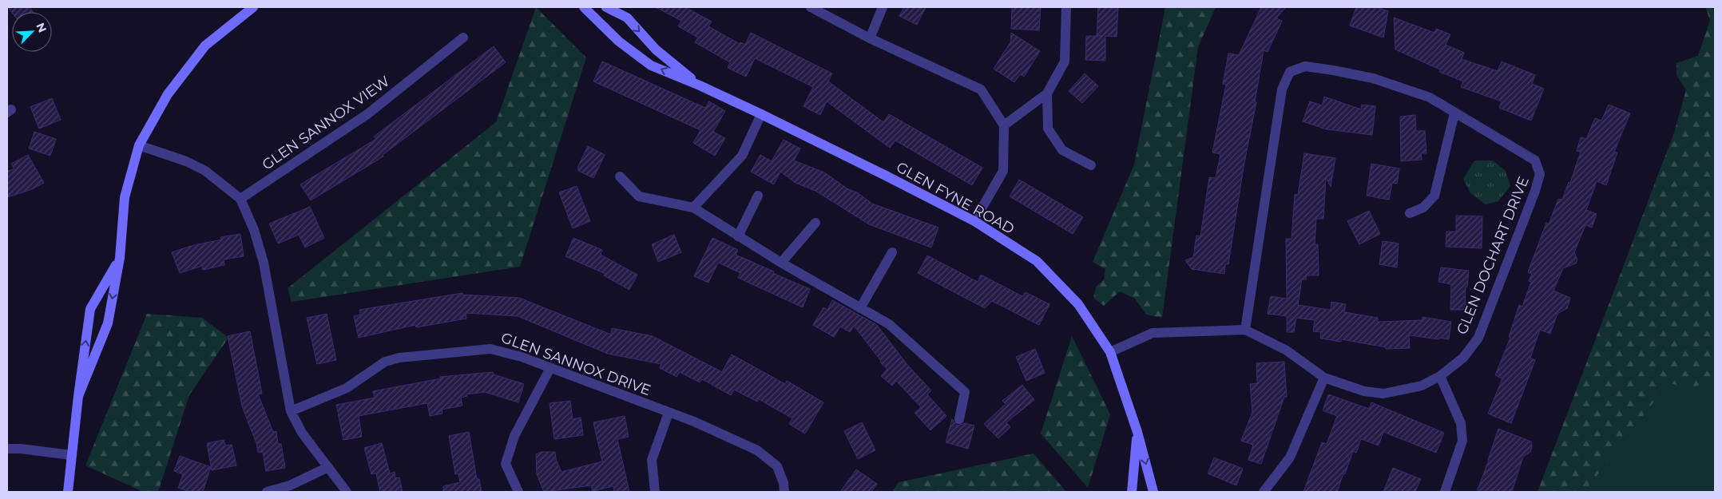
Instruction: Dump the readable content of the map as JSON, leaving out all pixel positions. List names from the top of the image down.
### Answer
{
  "streets": {
    "street": [
      "GLEN SANNOX VIEW",
      "GLEN FYNE ROAD",
      "GLEN DOCHART DRIVE",
      "GLEN SANNOX DRIVE"
    ]
  },
  "crossings": [
    ["GLEN FYNE ROAD", "GLEN DOCHART DRIVE"]
  ],
  "north": "top right"
}
